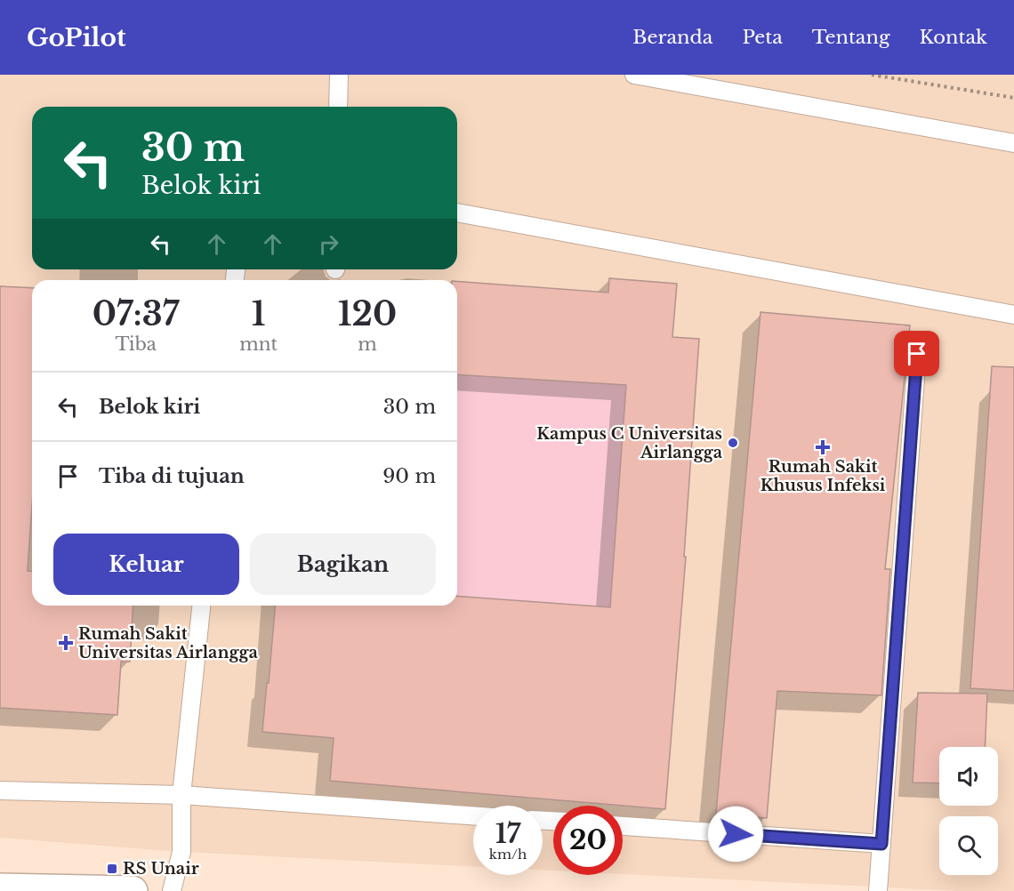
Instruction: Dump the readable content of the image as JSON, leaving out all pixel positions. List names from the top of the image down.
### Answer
{
  "places": {
    "other": ["Kampus C Universitas Airlangga"],
    "health": ["Rumah Sakit Khusus Infeksi", "Rumah Sakit Universitas Airlangga"],
    "transit": ["RS Unair"]
  },
  "page": {
    "header": "GoPilot",
    "nav": [
      "Beranda",
      "Peta",
      "Tentang",
      "Kontak"
    ],
    "turn": ["30 m", "Belok kiri"],
    "eta": [
      "07:37",
      "Tiba",
      "1",
      "mnt",
      "120",
      "m"
    ],
    "list": [
      {
        "name": "Belok kiri",
        "value": "30 m"
      },
      {
        "name": "Tiba di tujuan",
        "value": "90 m"
      }
    ],
    "buttons": ["Keluar", "Bagikan"],
    "speed": "17 km/h",
    "limit": "20"
  }
}
